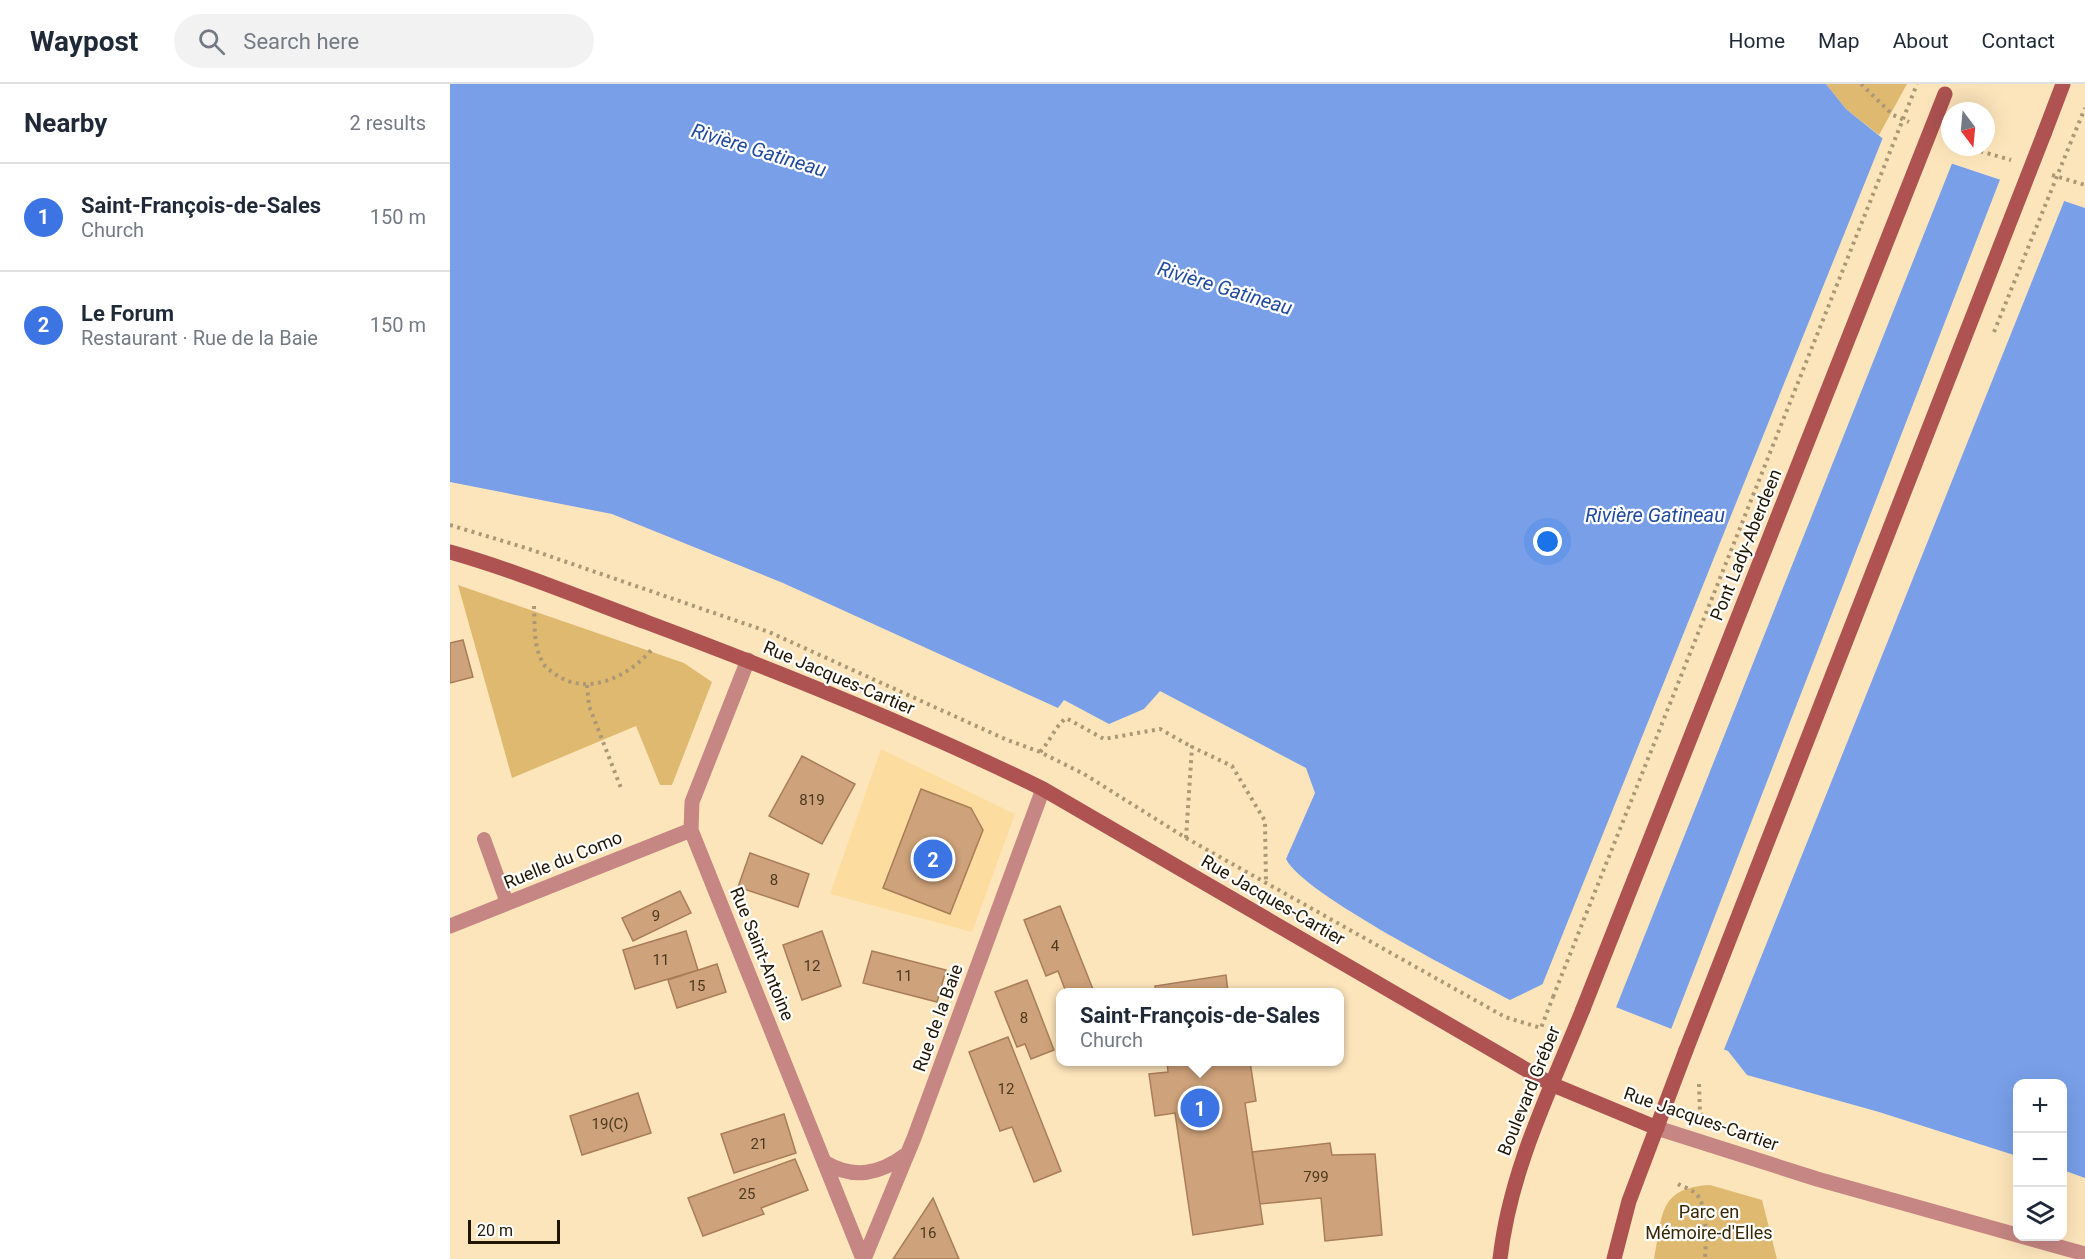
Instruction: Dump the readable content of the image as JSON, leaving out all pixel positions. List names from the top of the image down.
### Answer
{
  "streets": {
    "main road": ["Pont Lady-Aberdeen", "Rue Jacques-Cartier", "Boulevard Gréber"],
    "street": ["Ruelle du Como", "Rue Saint-Antoine", "Rue de la Baie"]
  },
  "crossings": [
    ["Pont Lady-Aberdeen", "Boulevard Gréber"],
    ["Rue Jacques-Cartier", "Rue Saint-Antoine"],
    ["Rue Jacques-Cartier", "Rue de la Baie"],
    ["Rue Jacques-Cartier", "Boulevard Gréber"],
    ["Ruelle du Como", "Rue Saint-Antoine"],
    ["Rue Saint-Antoine", "Rue de la Baie"]
  ],
  "water": ["Rivière Gatineau"],
  "parks": ["Parc en Mémoire-d'Elles"],
  "house_numbers": [
    "819",
    "8",
    "9",
    "4",
    "11",
    "12",
    "11",
    "15",
    "8",
    "12",
    "19(C)",
    "21",
    "799",
    "25",
    "16"
  ],
  "scale_bar": "20 m",
  "north": "bottom",
  "page": {
    "header": "Waypost",
    "search": "Search here",
    "nav": [
      "Home",
      "Map",
      "About",
      "Contact"
    ],
    "heading": ["Nearby", "2 results"],
    "list": [
      {
        "mark": "1",
        "name": "Saint-François-de-Sales",
        "note": "Church",
        "value": "150 m"
      },
      {
        "mark": "2",
        "name": "Le Forum",
        "note": "Restaurant · Rue de la Baie",
        "value": "150 m"
      }
    ],
    "pins": ["2", "1"],
    "popup": ["Saint-François-de-Sales", "Church"],
    "map_buttons": ["+", "−"],
    "scale": "20 m"
  }
}
